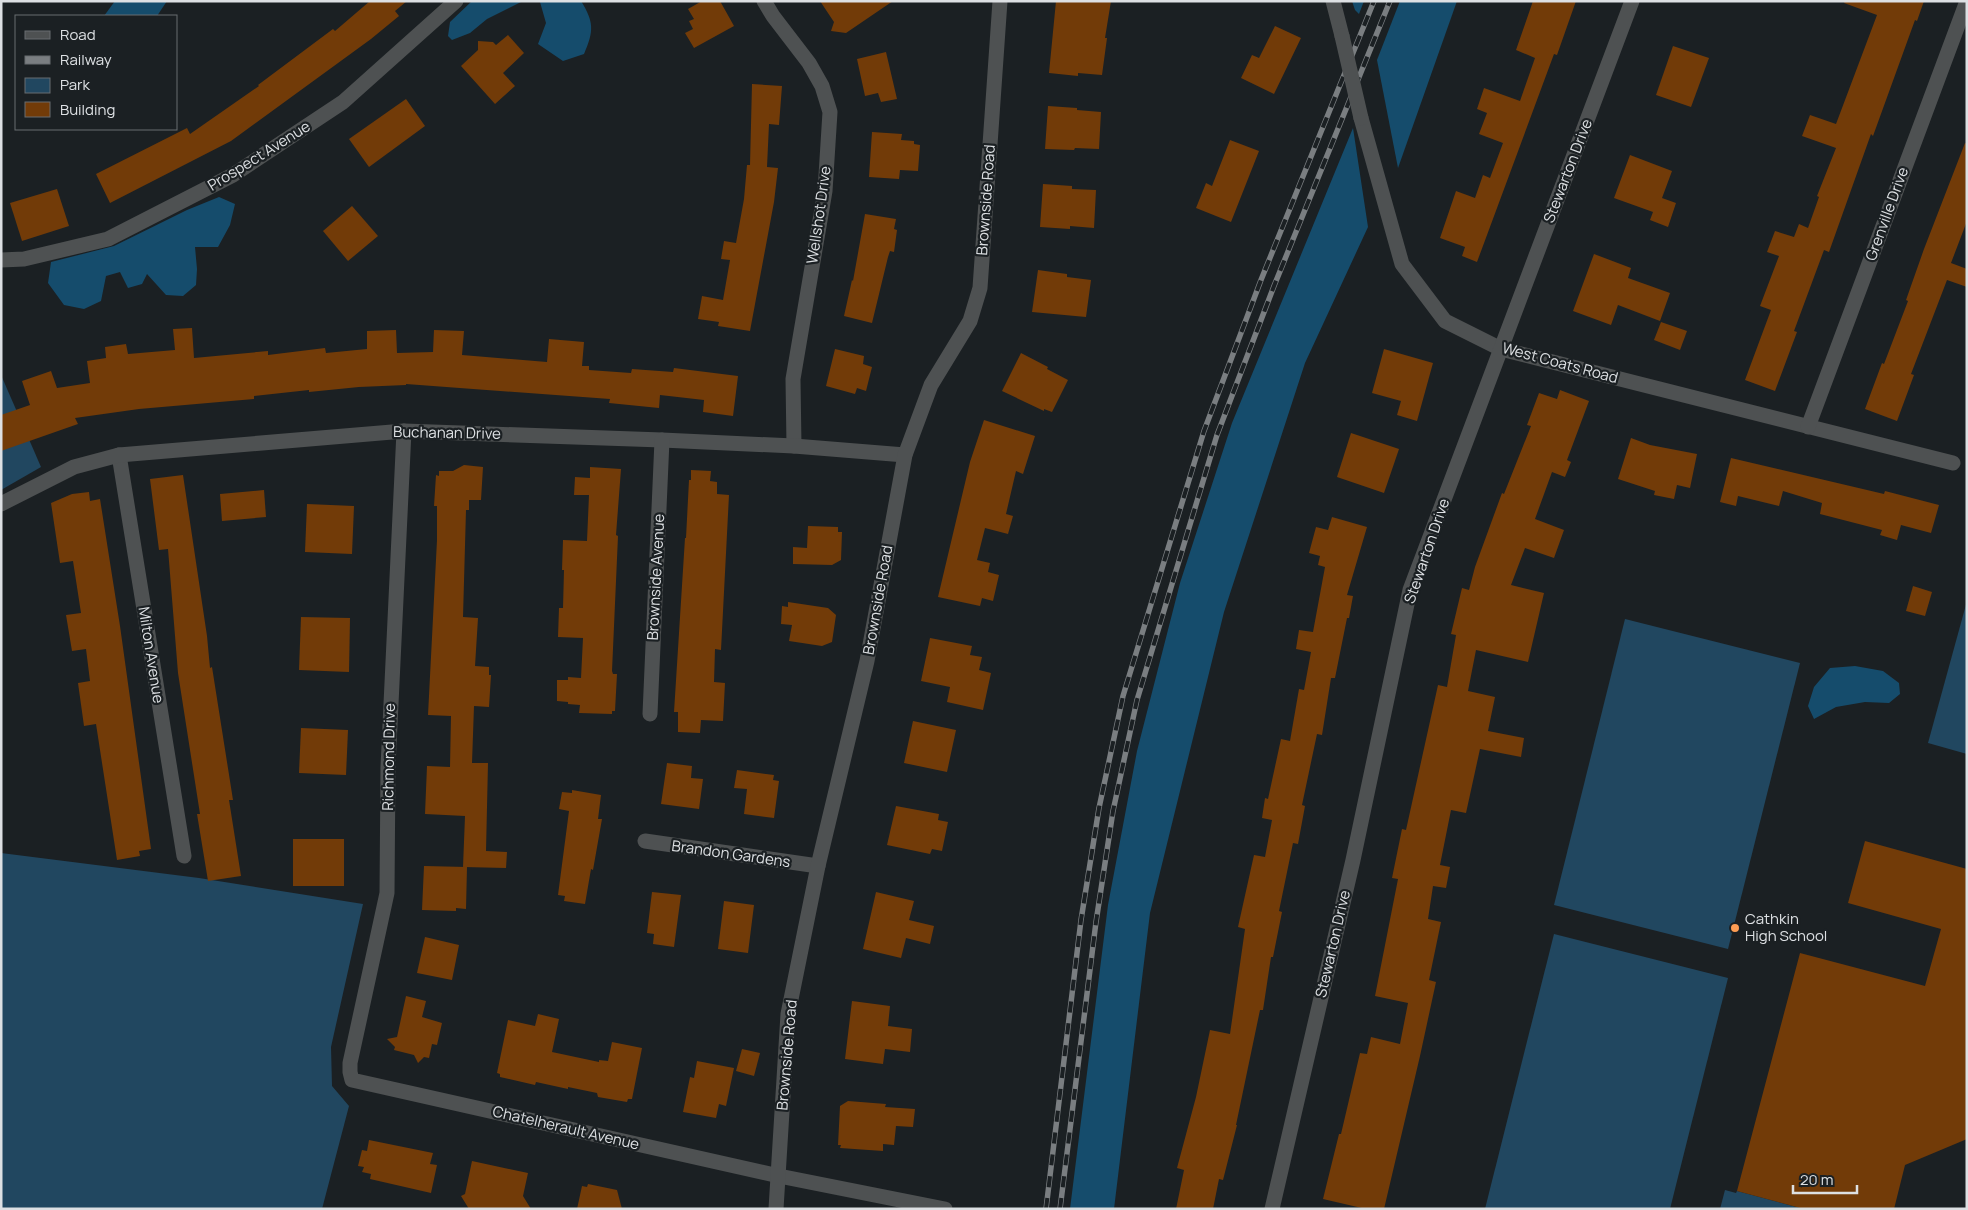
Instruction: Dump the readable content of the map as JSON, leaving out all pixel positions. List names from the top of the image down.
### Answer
{
  "streets": {
    "street": [
      "Prospect Avenue",
      "Stewarton Drive",
      "Brownside Road",
      "Grenville Drive",
      "Wellshot Drive",
      "West Coats Road",
      "Buchanan Drive",
      "Brownside Avenue",
      "Milton Avenue",
      "Richmond Drive",
      "Brandon Gardens",
      "Chatelherault Avenue"
    ]
  },
  "crossings": [
    ["Stewarton Drive", "West Coats Road"],
    ["Brownside Road", "Buchanan Drive"],
    ["Brownside Road", "Brandon Gardens"],
    ["Brownside Road", "Chatelherault Avenue"],
    ["Grenville Drive", "West Coats Road"],
    ["Wellshot Drive", "Buchanan Drive"],
    ["Buchanan Drive", "Brownside Avenue"],
    ["Buchanan Drive", "Milton Avenue"],
    ["Buchanan Drive", "Richmond Drive"],
    ["Richmond Drive", "Chatelherault Avenue"]
  ],
  "places": ["Cathkin High School"],
  "legend": [
    "Road",
    "Railway",
    "Park",
    "Building"
  ],
  "scale_bar": "20 m"
}
